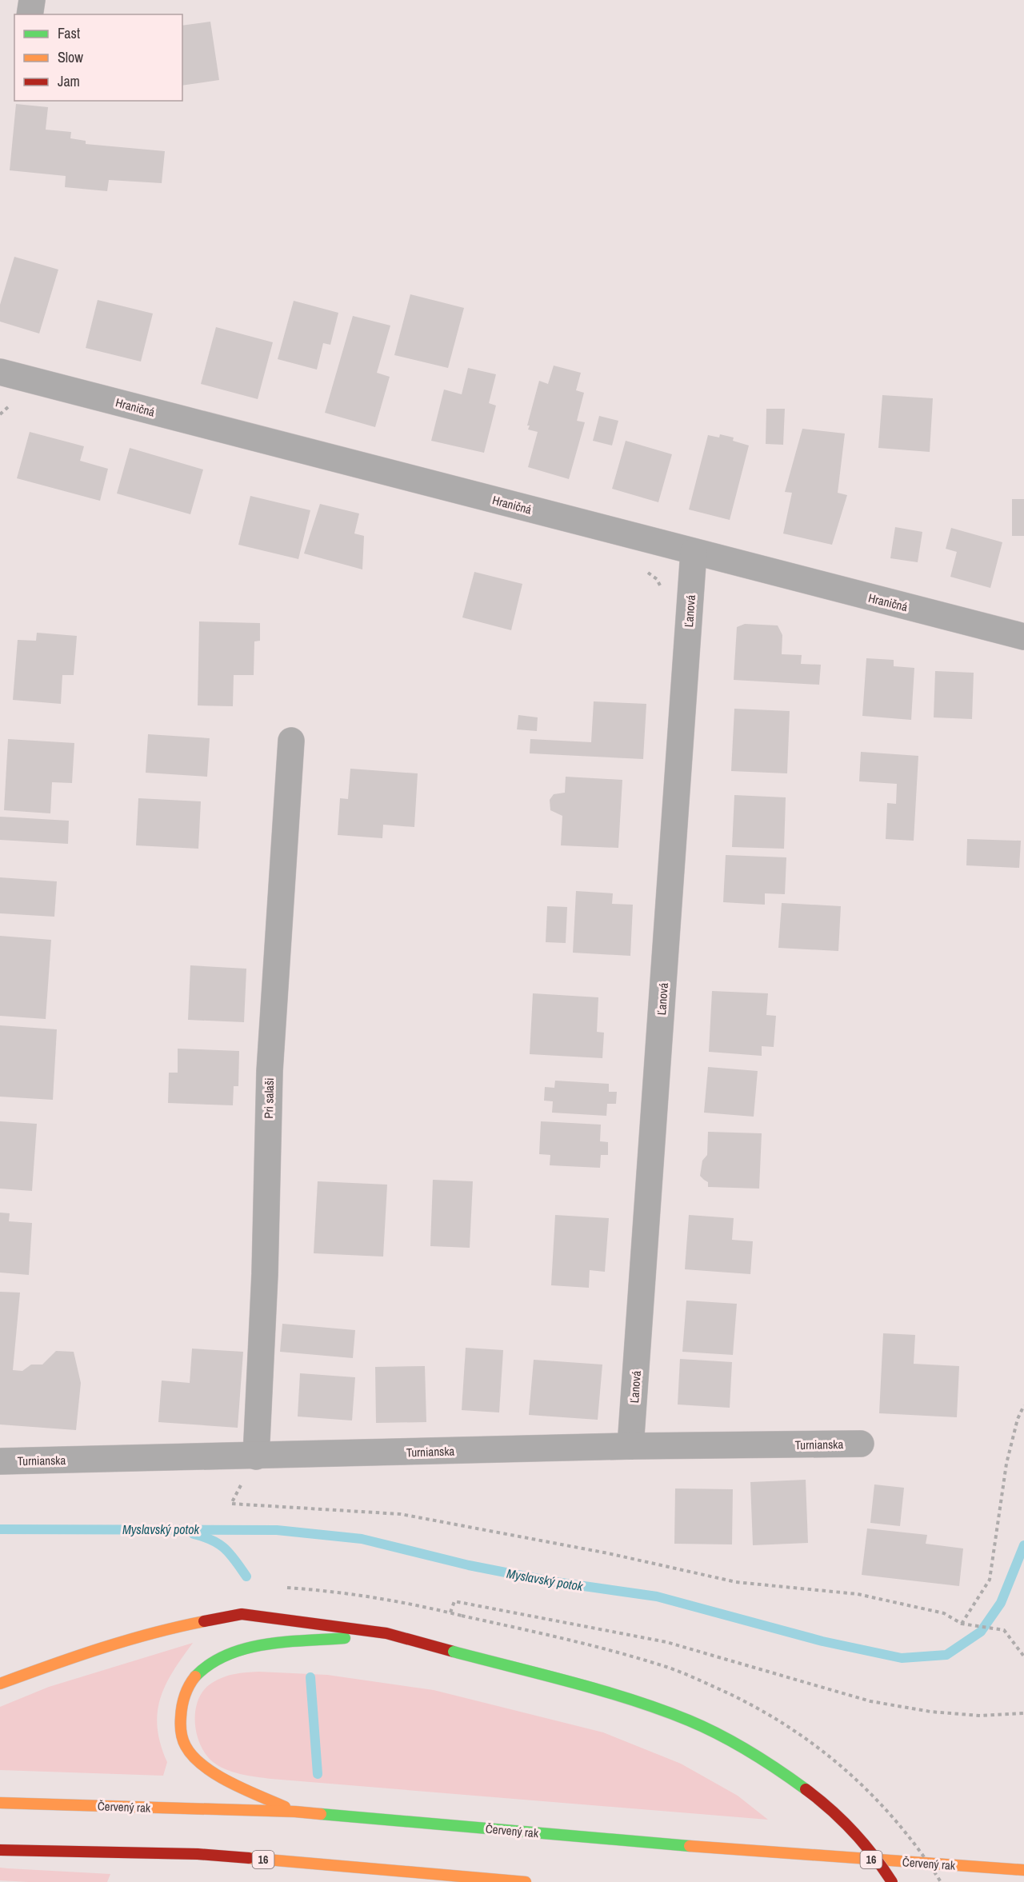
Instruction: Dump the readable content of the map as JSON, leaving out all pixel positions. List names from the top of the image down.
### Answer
{
  "streets": {
    "highway": ["Červený rak", "16"],
    "street": [
      "Hraničná",
      "Ľanová",
      "Pri salaši",
      "Turnianska"
    ]
  },
  "crossings": [
    ["Hraničná", "Ľanová"],
    ["Ľanová", "Turnianska"],
    ["Pri salaši", "Turnianska"]
  ],
  "water": ["Myslavský potok"],
  "legend": ["Fast", "Slow", "Jam"]
}
